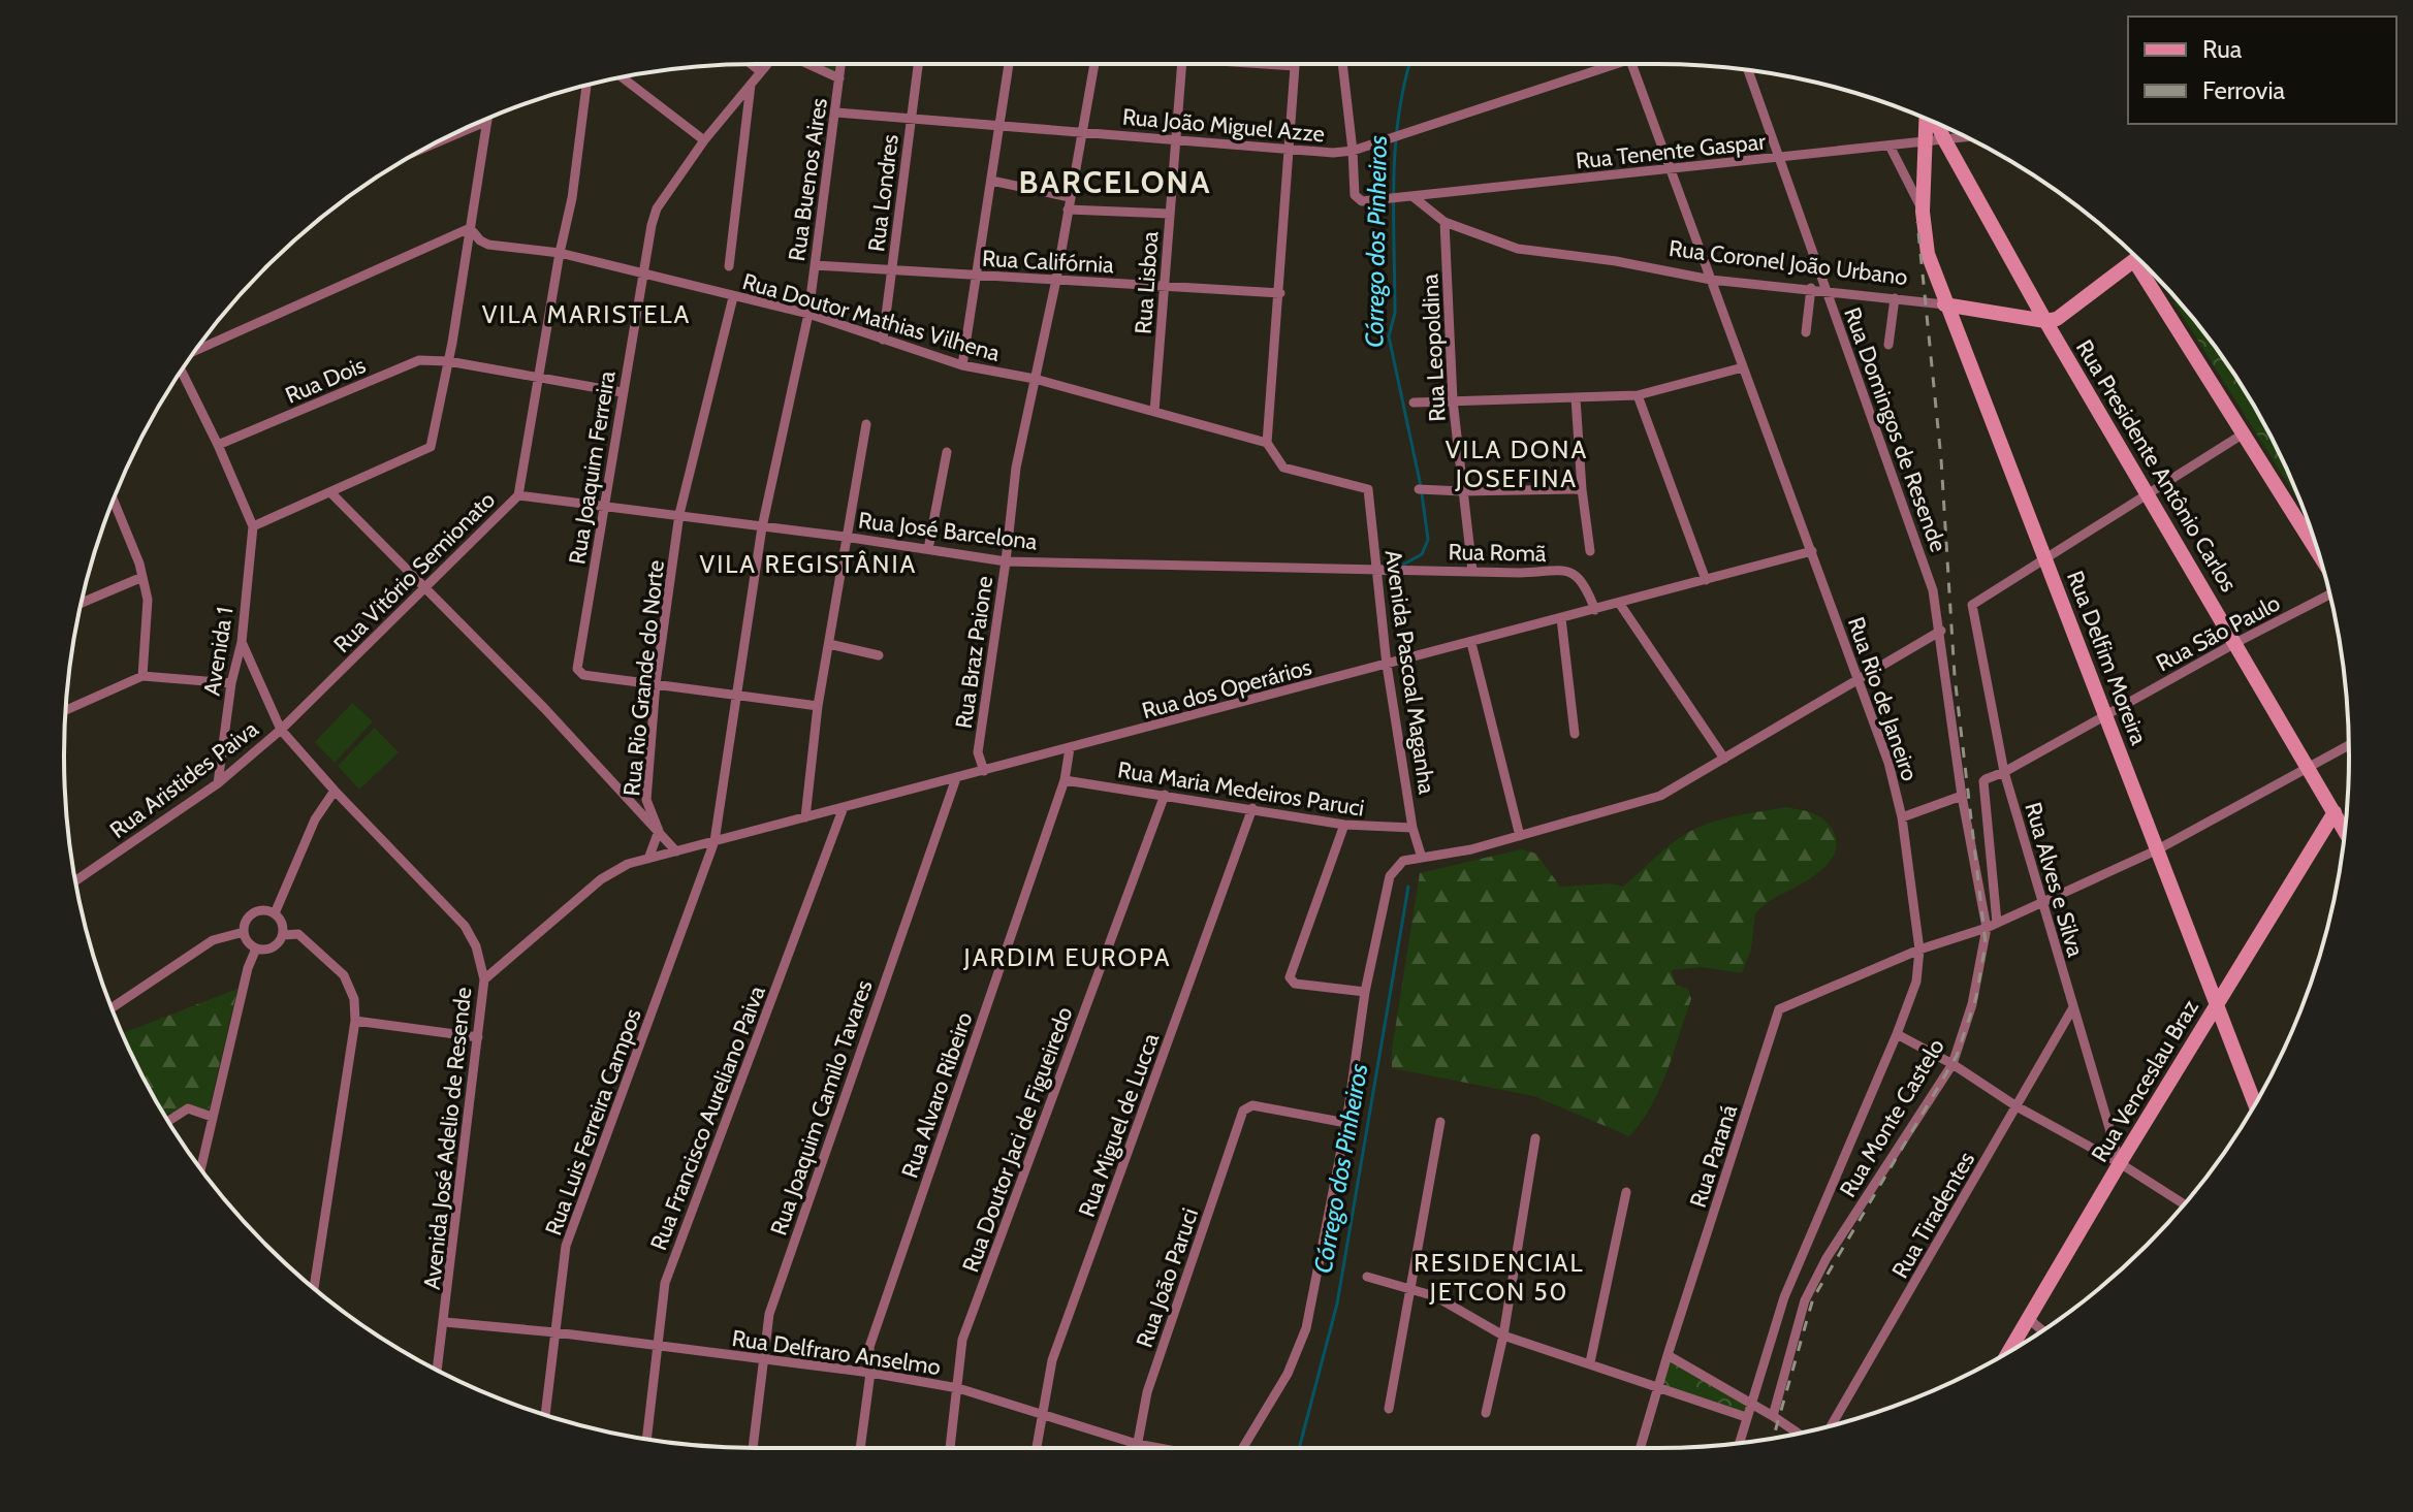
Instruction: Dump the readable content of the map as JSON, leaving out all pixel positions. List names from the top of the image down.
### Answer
{
  "streets": {
    "main road": [
      "Rua Coronel João Urbano",
      "Rua Presidente Antônio Carlos",
      "Rua Delfim Moreira",
      "Rua Venceslau Braz"
    ],
    "street": [
      "Rua João Miguel Azze",
      "Rua Tenente Gaspar",
      "Rua Buenos Aires",
      "Rua Londres",
      "Rua Califórnia",
      "Rua Lisboa",
      "Rua Doutor Mathias Vilhena",
      "Rua Leopoldina",
      "Rua Dois",
      "Rua Domingos de Resende",
      "Rua Joaquim Ferreira",
      "Rua José Barcelona",
      "Rua Romã",
      "Rua Vitório Semionato",
      "Rua São Paulo",
      "Avenida 1",
      "Rua Braz Paione",
      "Avenida Pascoal Maganha",
      "Rua Rio Grande do Norte",
      "Rua dos Operários",
      "Rua Rio de Janeiro",
      "Rua Aristides Paiva",
      "Rua Maria Medeiros Paruci",
      "Rua Alves e Silva",
      "Rua Alvaro Ribeiro",
      "Rua Joaquim Camilo Tavares",
      "Rua Francisco Aureliano Paiva",
      "Rua Monte Castelo",
      "Rua Luis Ferreira Campos",
      "Rua Miguel de Lucca",
      "Avenida José Adelio de Resende",
      "Rua Doutor Jaci de Figueiredo",
      "Rua Paraná",
      "Rua Tiradentes",
      "Rua João Paruci",
      "Rua Delfraro Anselmo"
    ]
  },
  "crossings": [
    ["Rua João Miguel Azze", "Rua Tenente Gaspar"],
    ["Rua João Miguel Azze", "Rua Buenos Aires"],
    ["Rua João Miguel Azze", "Rua Londres"],
    ["Rua João Miguel Azze", "Rua Lisboa"],
    ["Rua João Miguel Azze", "Rua Braz Paione"],
    ["Rua Tenente Gaspar", "Rua Coronel João Urbano"],
    ["Rua Tenente Gaspar", "Rua Domingos de Resende"],
    ["Rua Tenente Gaspar", "Rua Presidente Antônio Carlos"],
    ["Rua Tenente Gaspar", "Rua Delfim Moreira"],
    ["Rua Tenente Gaspar", "Rua Rio de Janeiro"],
    ["Rua Buenos Aires", "Rua Califórnia"],
    ["Rua Buenos Aires", "Rua Doutor Mathias Vilhena"],
    ["Rua Buenos Aires", "Rua José Barcelona"],
    ["Rua Buenos Aires", "Rua Luis Ferreira Campos"],
    ["Rua Londres", "Rua Califórnia"],
    ["Rua Londres", "Rua Doutor Mathias Vilhena"],
    ["Rua Califórnia", "Rua Lisboa"],
    ["Rua Califórnia", "Rua Braz Paione"],
    ["Rua Coronel João Urbano", "Rua Leopoldina"],
    ["Rua Coronel João Urbano", "Rua Domingos de Resende"],
    ["Rua Coronel João Urbano", "Rua Presidente Antônio Carlos"],
    ["Rua Coronel João Urbano", "Rua Delfim Moreira"],
    ["Rua Coronel João Urbano", "Rua Rio de Janeiro"],
    ["Rua Lisboa", "Rua Doutor Mathias Vilhena"],
    ["Rua Doutor Mathias Vilhena", "Rua Joaquim Ferreira"],
    ["Rua Doutor Mathias Vilhena", "Rua Vitório Semionato"],
    ["Rua Doutor Mathias Vilhena", "Rua Braz Paione"],
    ["Rua Doutor Mathias Vilhena", "Avenida Pascoal Maganha"],
    ["Rua Doutor Mathias Vilhena", "Rua Rio Grande do Norte"],
    ["Rua Leopoldina", "Rua Romã"],
    ["Rua Dois", "Rua Joaquim Ferreira"],
    ["Rua Dois", "Rua Vitório Semionato"],
    ["Rua Domingos de Resende", "Rua Monte Castelo"],
    ["Rua Presidente Antônio Carlos", "Rua São Paulo"],
    ["Rua Presidente Antônio Carlos", "Rua Venceslau Braz"],
    ["Rua Presidente Antônio Carlos", "Rua Paraná"],
    ["Rua Joaquim Ferreira", "Rua José Barcelona"],
    ["Rua Joaquim Ferreira", "Rua Rio Grande do Norte"],
    ["Rua José Barcelona", "Rua Romã"],
    ["Rua José Barcelona", "Rua Vitório Semionato"],
    ["Rua José Barcelona", "Rua Braz Paione"],
    ["Rua José Barcelona", "Avenida Pascoal Maganha"],
    ["Rua José Barcelona", "Rua Rio Grande do Norte"],
    ["Rua José Barcelona", "Rua Luis Ferreira Campos"],
    ["Rua Romã", "Avenida Pascoal Maganha"],
    ["Rua Romã", "Rua dos Operários"],
    ["Rua Vitório Semionato", "Rua Aristides Paiva"],
    ["Rua Vitório Semionato", "Avenida José Adelio de Resende"],
    ["Rua São Paulo", "Rua Delfim Moreira"],
    ["Rua São Paulo", "Rua Alves e Silva"],
    ["Rua São Paulo", "Rua Monte Castelo"],
    ["Rua São Paulo", "Rua Paraná"],
    ["Avenida 1", "Rua Aristides Paiva"],
    ["Avenida 1", "Avenida José Adelio de Resende"],
    ["Rua Braz Paione", "Rua dos Operários"],
    ["Rua Delfim Moreira", "Rua Alves e Silva"],
    ["Rua Delfim Moreira", "Rua Venceslau Braz"],
    ["Rua Delfim Moreira", "Rua Paraná"],
    ["Avenida Pascoal Maganha", "Rua dos Operários"],
    ["Avenida Pascoal Maganha", "Rua Maria Medeiros Paruci"],
    ["Rua dos Operários", "Rua Rio de Janeiro"],
    ["Rua dos Operários", "Rua Alvaro Ribeiro"],
    ["Rua dos Operários", "Rua Joaquim Camilo Tavares"],
    ["Rua dos Operários", "Rua Francisco Aureliano Paiva"],
    ["Rua dos Operários", "Rua Luis Ferreira Campos"],
    ["Rua Rio de Janeiro", "Rua Paraná"],
    ["Rua Aristides Paiva", "Avenida José Adelio de Resende"],
    ["Rua Maria Medeiros Paruci", "Rua Alvaro Ribeiro"],
    ["Rua Maria Medeiros Paruci", "Rua Miguel de Lucca"],
    ["Rua Maria Medeiros Paruci", "Rua Doutor Jaci de Figueiredo"],
    ["Rua Alves e Silva", "Rua Venceslau Braz"],
    ["Rua Alves e Silva", "Rua Paraná"],
    ["Rua Alves e Silva", "Rua Tiradentes"],
    ["Rua Alvaro Ribeiro", "Rua Delfraro Anselmo"],
    ["Rua Joaquim Camilo Tavares", "Rua Delfraro Anselmo"],
    ["Rua Francisco Aureliano Paiva", "Rua Delfraro Anselmo"],
    ["Rua Monte Castelo", "Rua Paraná"],
    ["Rua Luis Ferreira Campos", "Rua Delfraro Anselmo"],
    ["Rua Miguel de Lucca", "Rua Delfraro Anselmo"],
    ["Avenida José Adelio de Resende", "Rua Delfraro Anselmo"],
    ["Rua Doutor Jaci de Figueiredo", "Rua Delfraro Anselmo"],
    ["Rua João Paruci", "Rua Delfraro Anselmo"]
  ],
  "districts": [
    "BARCELONA",
    "VILA MARISTELA",
    "VILA DONA JOSEFINA",
    "VILA REGISTÂNIA",
    "JARDIM EUROPA",
    "RESIDENCIAL JETCON 50"
  ],
  "water": ["Córrego dos Pinheiros"],
  "legend": ["Rua", "Ferrovia"]
}
